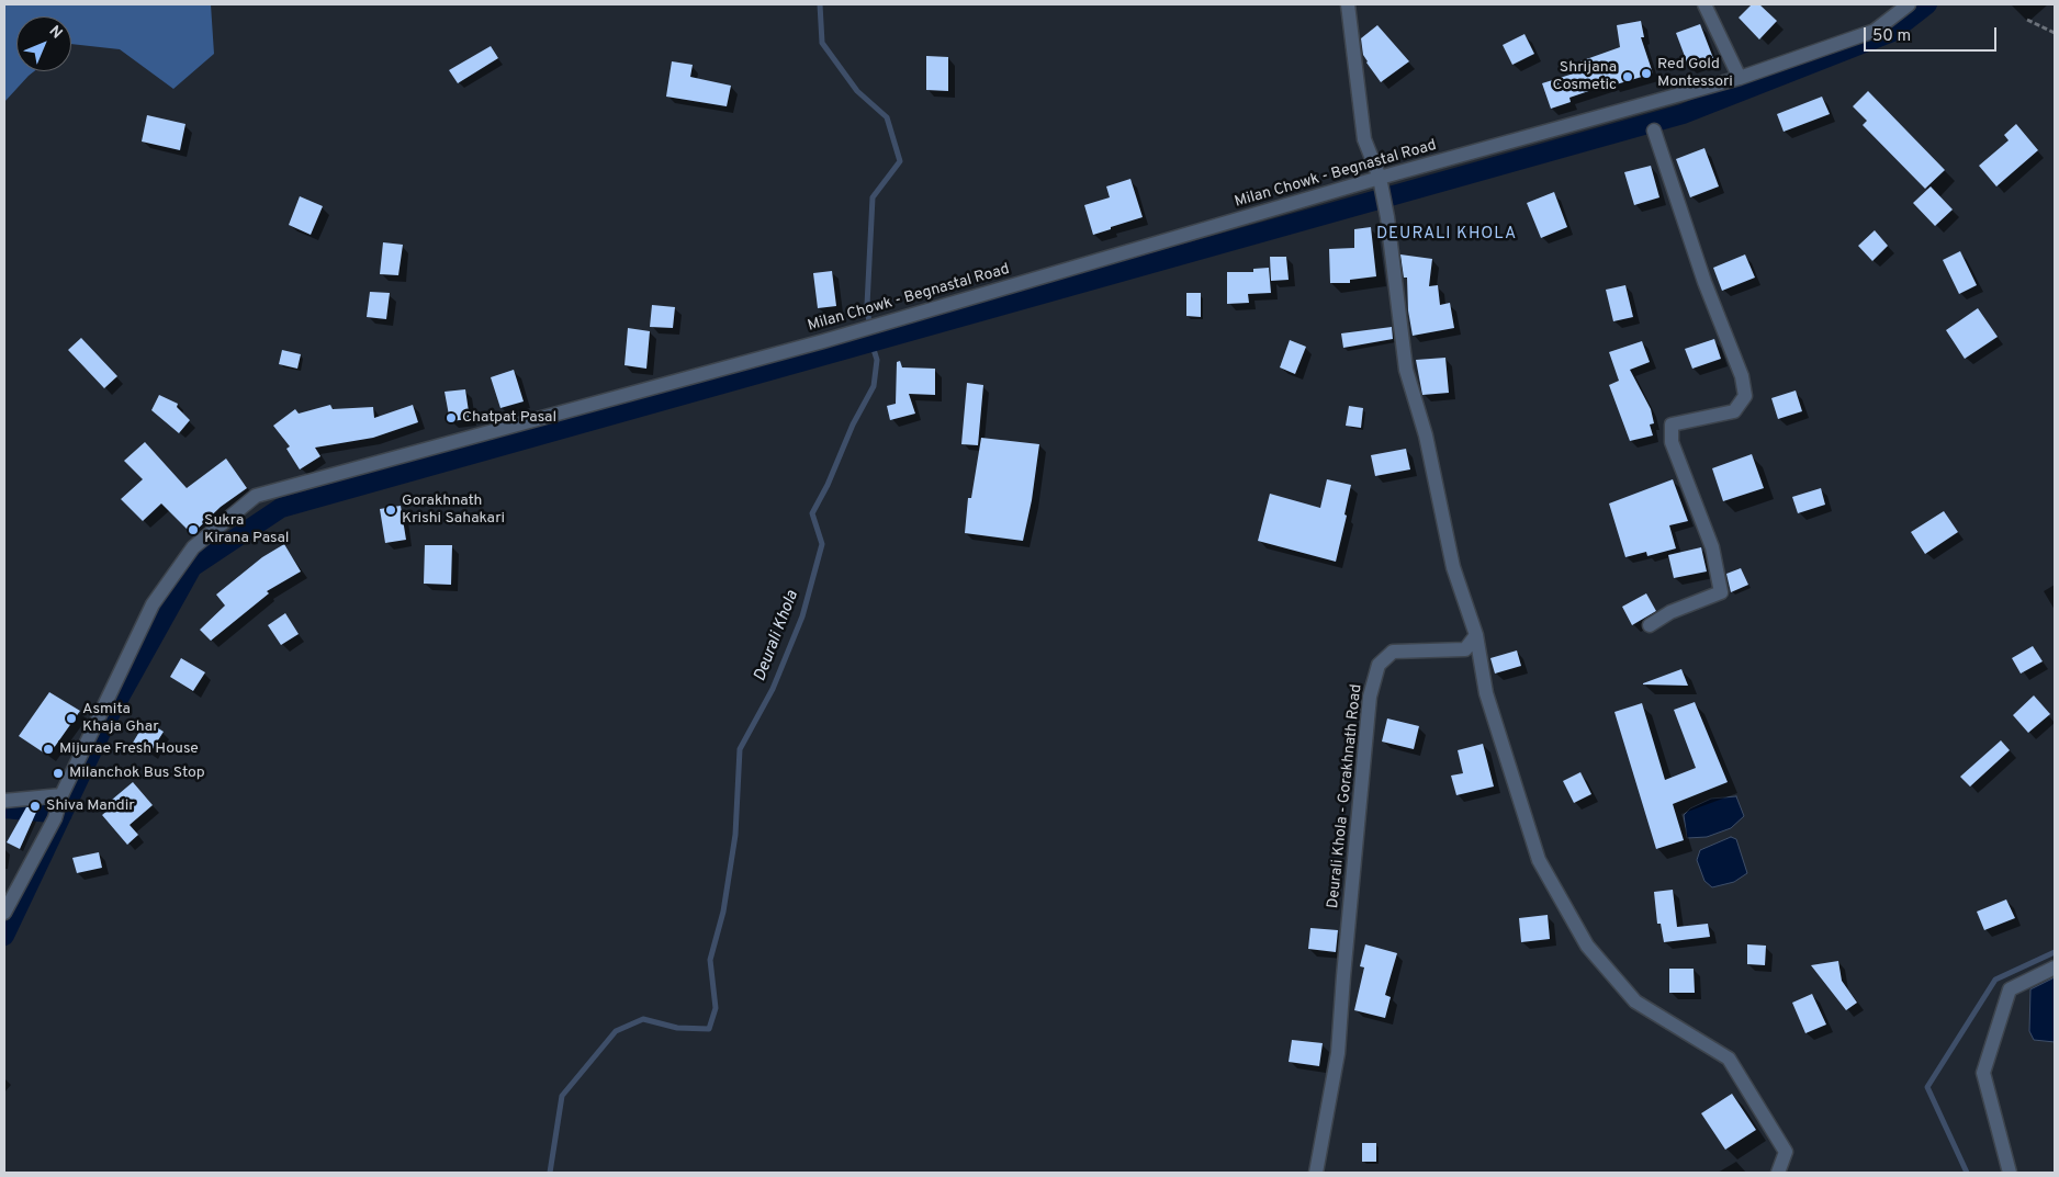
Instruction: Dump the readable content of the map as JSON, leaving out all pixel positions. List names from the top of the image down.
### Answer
{
  "streets": {
    "street": ["Milan Chowk - Begnastal Road", "Deurali Khola - Gorakhnath Road"]
  },
  "districts": ["DEURALI KHOLA"],
  "water": ["Deurali Khola"],
  "places": [
    "Red Gold Montessori",
    "Shrijana Cosmetic",
    "Chatpat Pasal",
    "Gorakhnath Krishi Sahakari",
    "Sukra Kirana Pasal",
    "Asmita Khaja Ghar",
    "Mijurae Fresh House",
    "Milanchok Bus Stop",
    "Shiva Mandir"
  ],
  "scale_bar": "50 m",
  "north": "top right"
}
